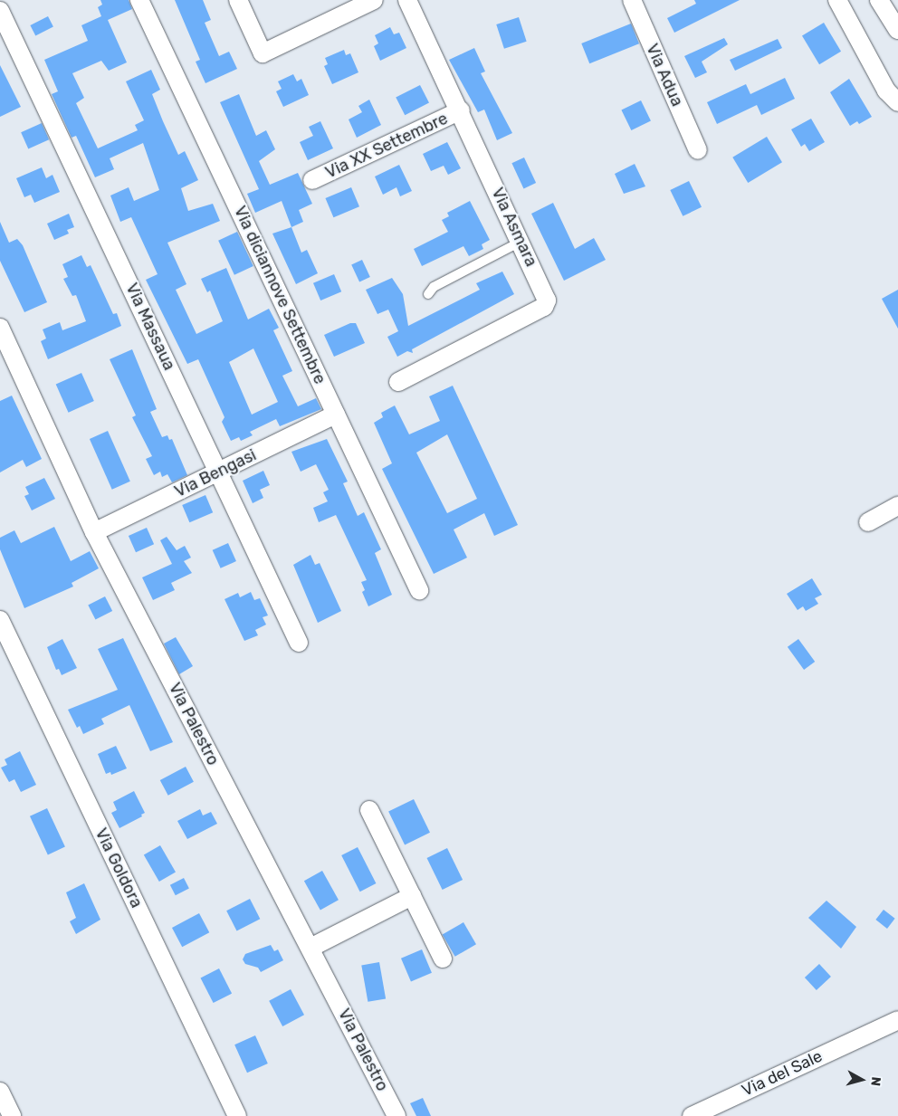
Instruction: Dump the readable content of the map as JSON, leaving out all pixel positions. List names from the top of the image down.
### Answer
{
  "streets": {
    "street": [
      "Via Adua",
      "Via XX Settembre",
      "Via Asmara",
      "Via diciannove Settembre",
      "Via Massaua",
      "Via Bengasi",
      "Via Palestro",
      "Via Goldora",
      "Via del Sale"
    ]
  },
  "crossings": [
    ["Via XX Settembre", "Via Asmara"],
    ["Via diciannove Settembre", "Via Bengasi"],
    ["Via Massaua", "Via Bengasi"],
    ["Via Bengasi", "Via Palestro"]
  ],
  "north": "right"
}
